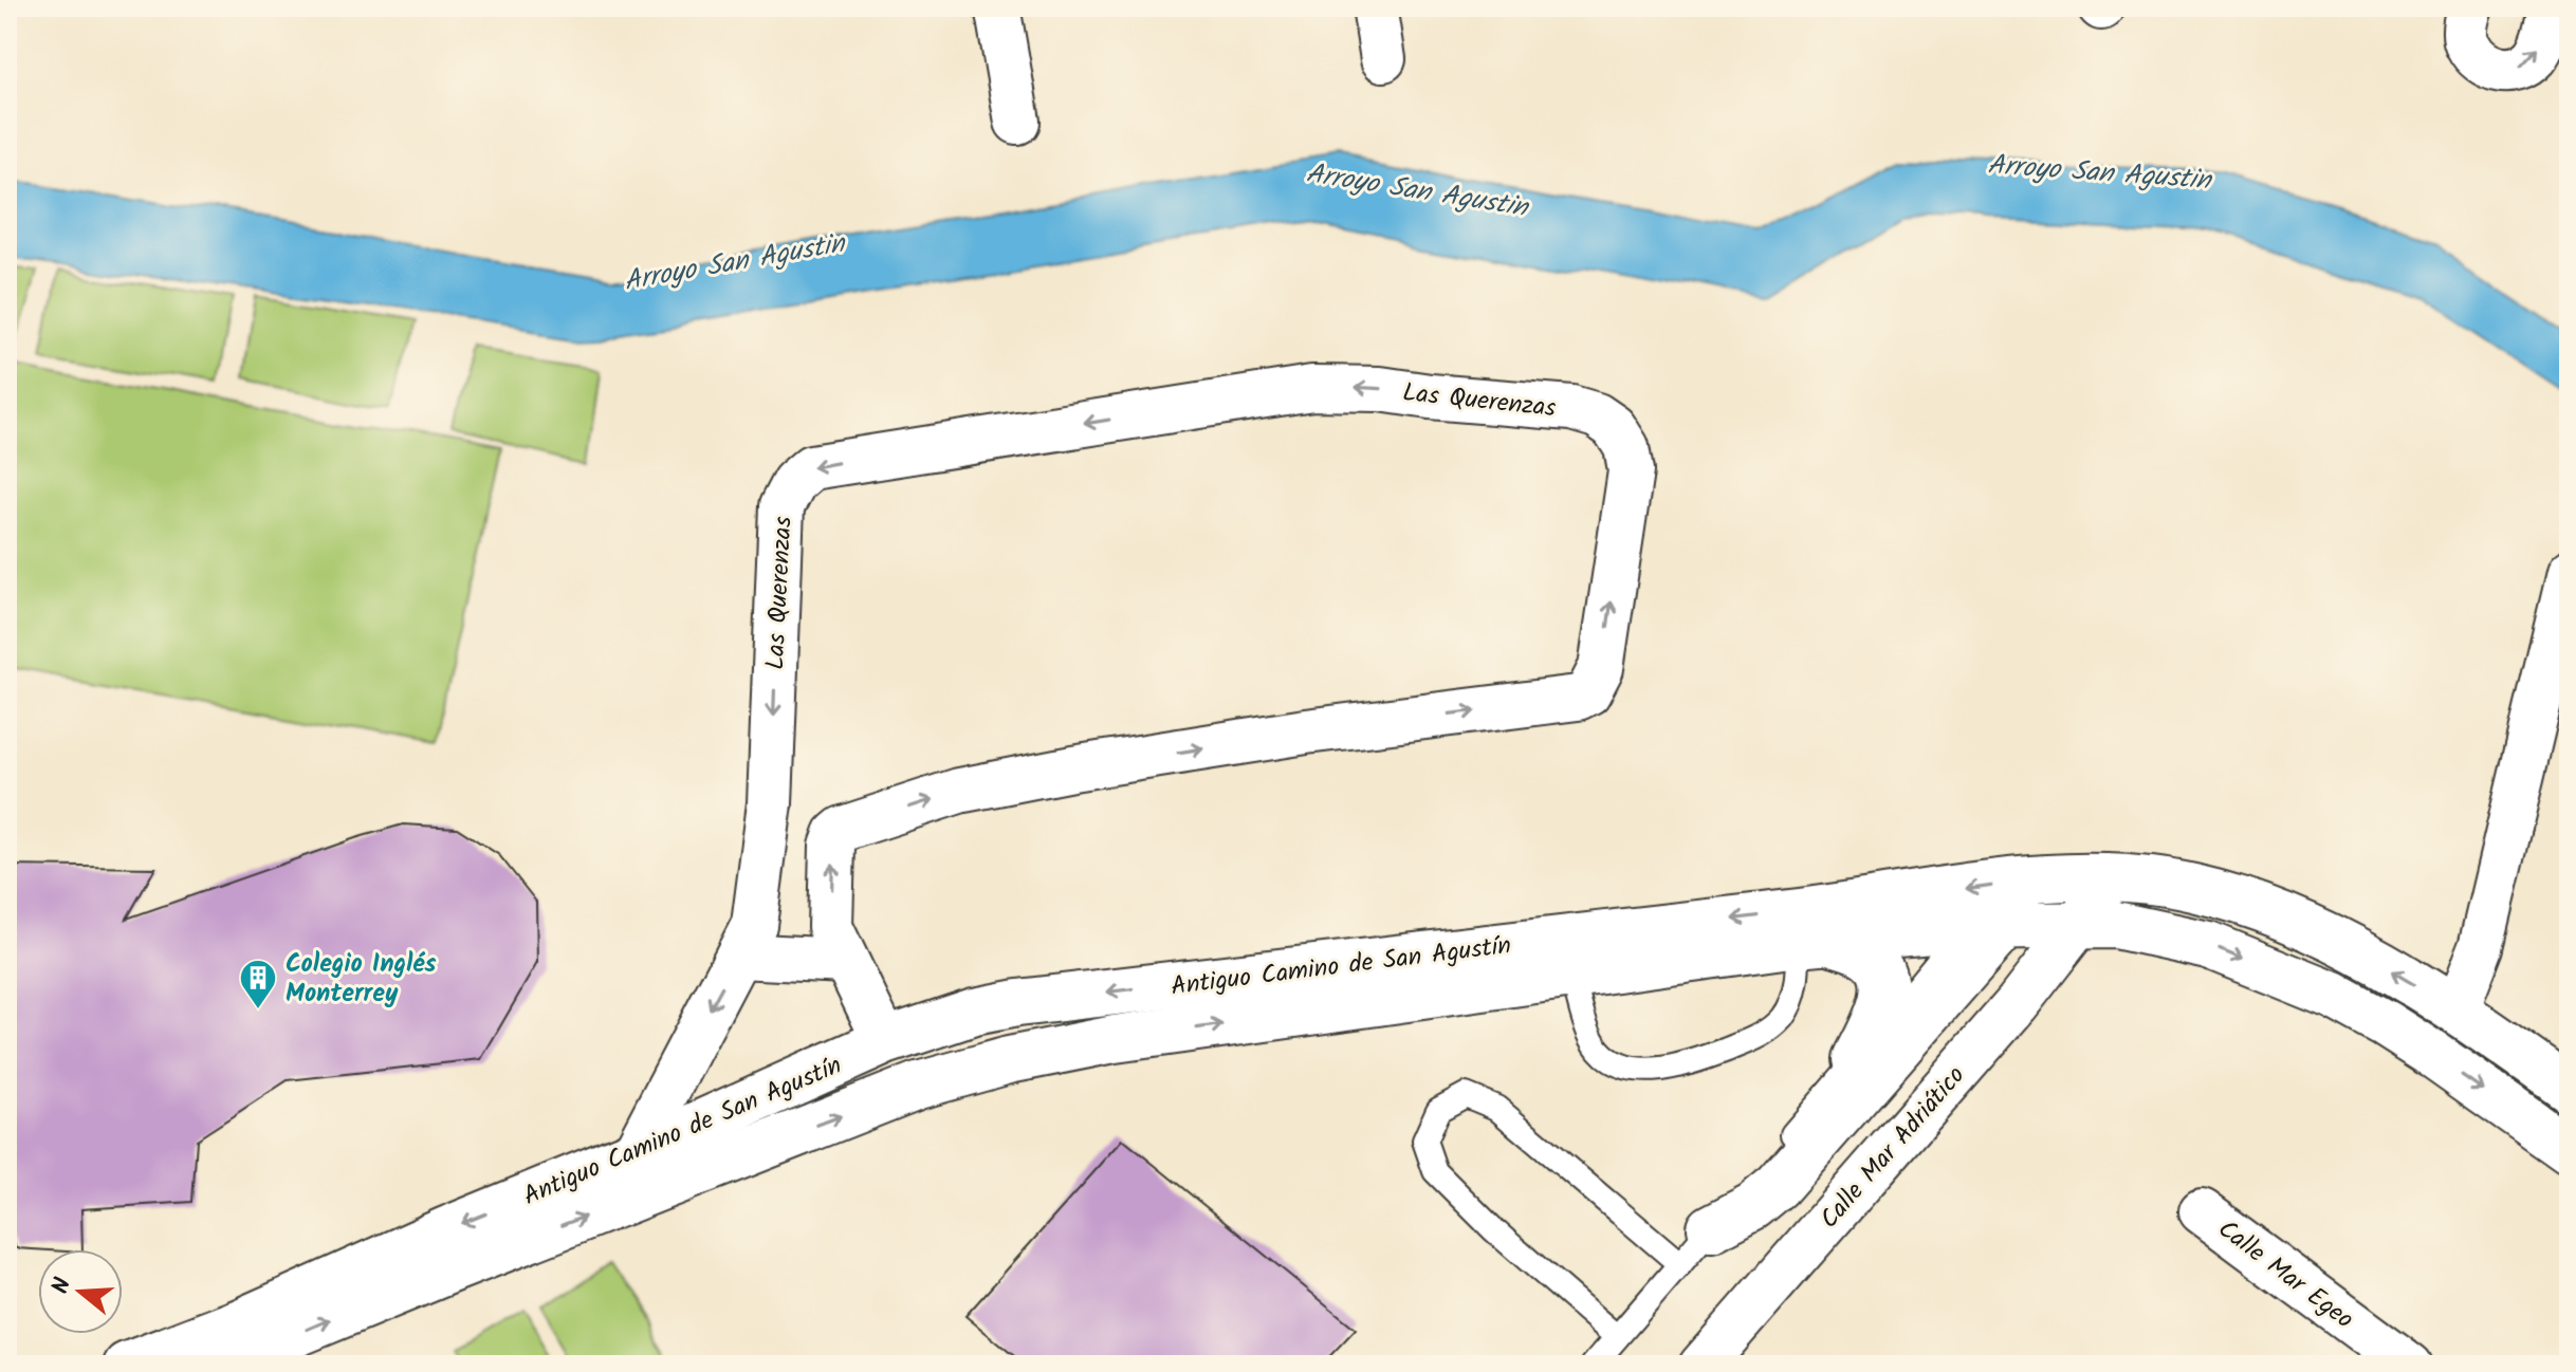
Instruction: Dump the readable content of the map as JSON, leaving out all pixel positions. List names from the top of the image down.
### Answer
{
  "streets": {
    "street": [
      "Las Querenzas",
      "Antiguo Camino de San Agustín",
      "Calle Mar Adriático",
      "Calle Mar Egeo"
    ]
  },
  "crossings": [
    ["Las Querenzas", "Antiguo Camino de San Agustín"],
    ["Antiguo Camino de San Agustín", "Calle Mar Adriático"]
  ],
  "water": ["Arroyo San Agustin"],
  "places": {
    "building": ["Colegio Inglés Monterrey"]
  },
  "north": "left"
}
